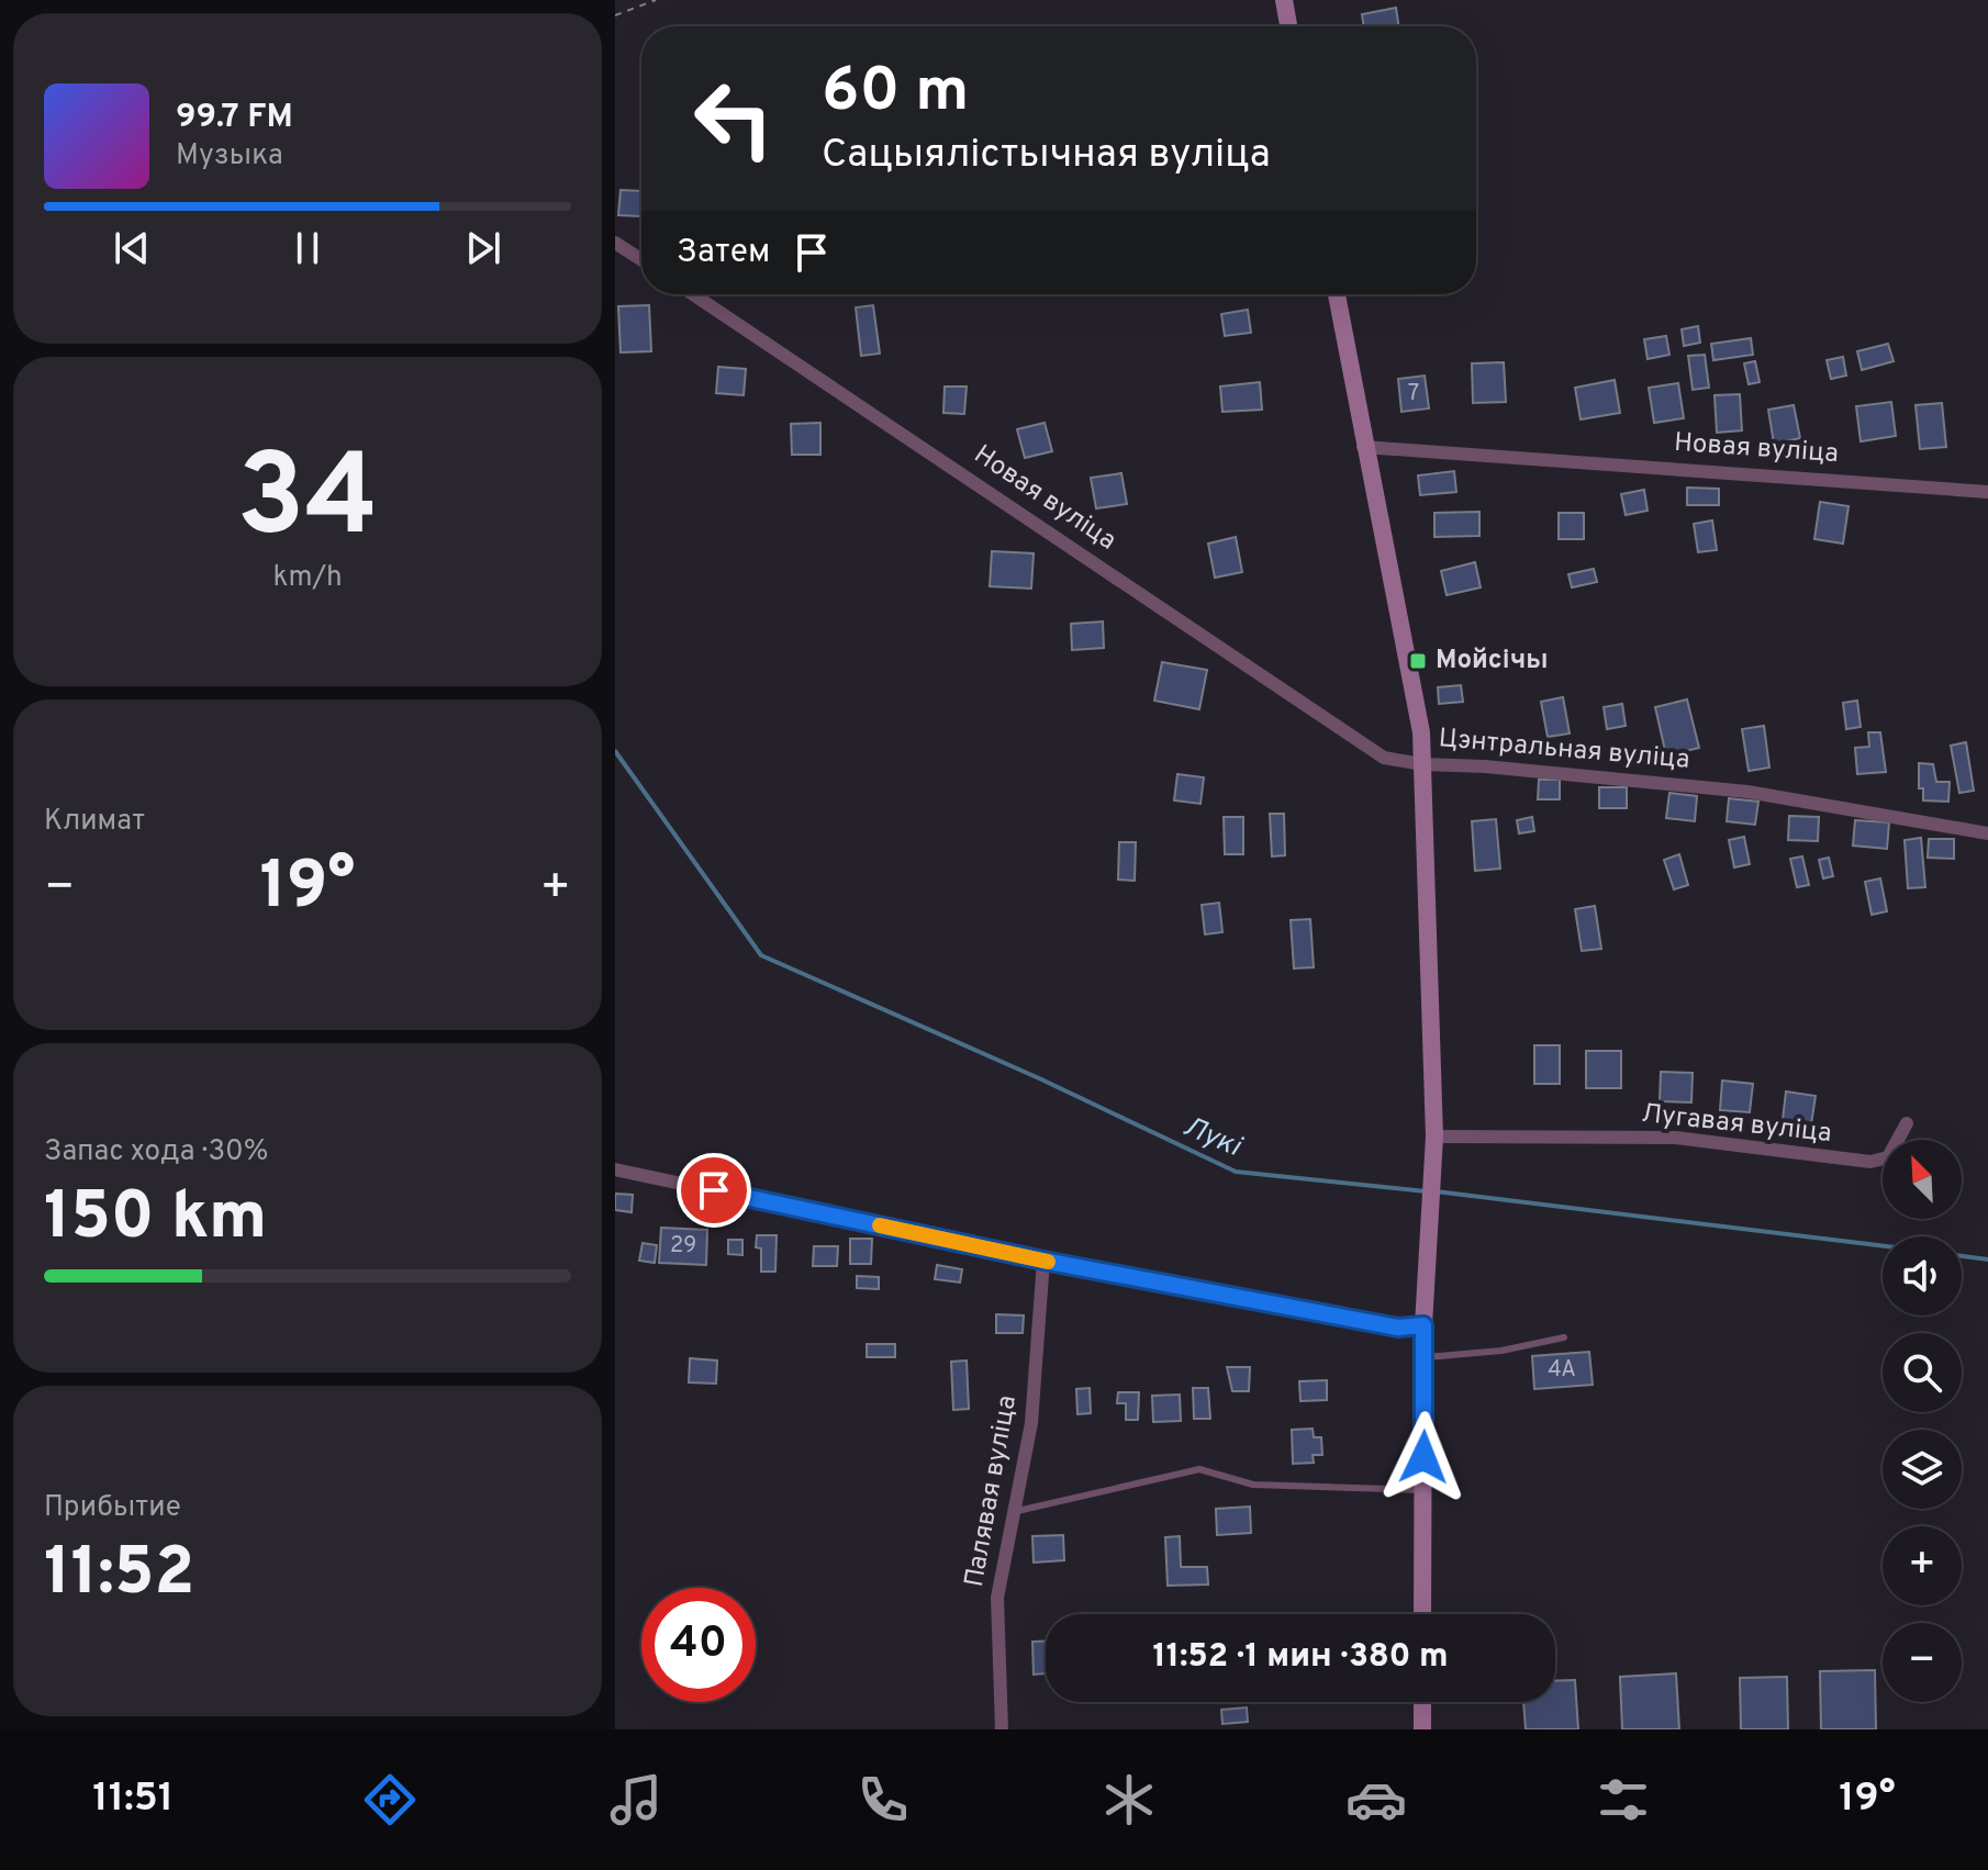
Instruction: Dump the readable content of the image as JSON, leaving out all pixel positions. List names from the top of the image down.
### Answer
{
  "streets": {
    "street": [
      "Новая вуліца",
      "Цэнтральная вуліца",
      "Лугавая вуліца",
      "Палявая вуліца"
    ]
  },
  "crossings": [
    ["Новая вуліца", "Цэнтральная вуліца"],
    ["Цэнтральная вуліца", "Лугавая вуліца"]
  ],
  "water": ["Лукі"],
  "places": {
    "transit": ["Мойсічы"]
  },
  "house_numbers": ["7", "29", "4А"],
  "north": "top left",
  "page": {
    "turn": ["60 m", "Сацыялістычная вуліца"],
    "song": ["99.7 FM", "Музыка"],
    "then": "Затем",
    "tile": [
      ["34", "km/h"],
      "Климат",
      ["Запас хода · 30%", "150 km"],
      ["Прибытие", "11:52"]
    ],
    "heat": ["−", "19°", "+"],
    "map_buttons": ["+", "−"],
    "limit": "40",
    "trip": "11:52 · 1 мин · 380 m",
    "tabs": ["11:51", "19°"]
  }
}
